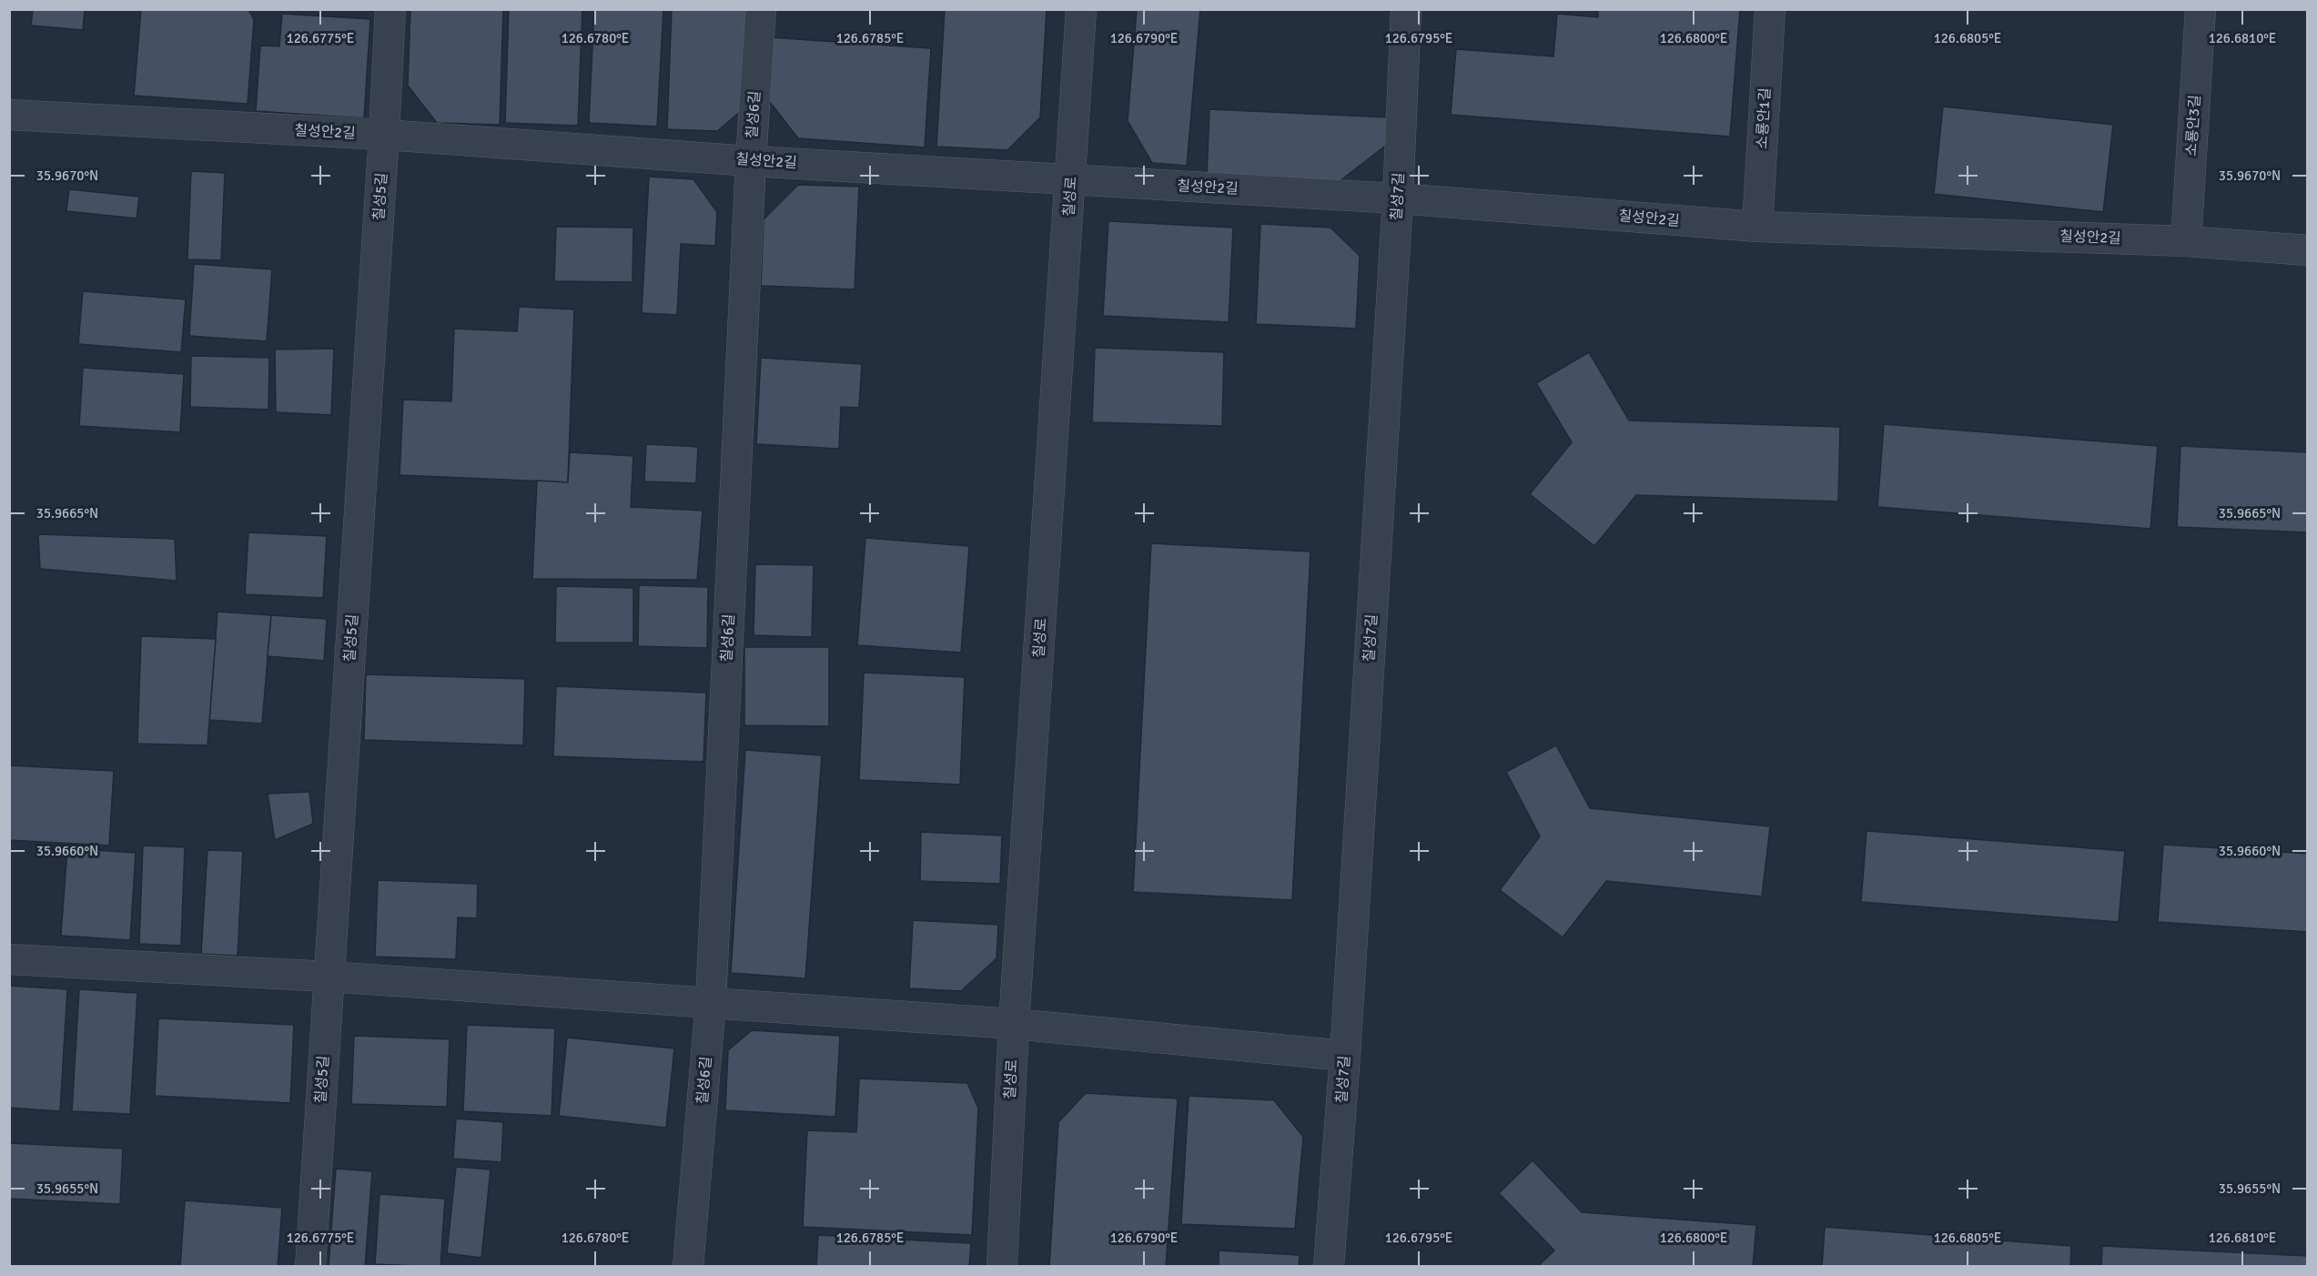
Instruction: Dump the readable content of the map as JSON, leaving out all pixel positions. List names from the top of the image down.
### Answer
{
  "streets": {
    "street": [
      "칠성6길",
      "소룡안1길",
      "소룡안3길",
      "칠성안2길",
      "칠성5길",
      "칠성로",
      "칠성7길"
    ]
  },
  "crossings": [
    ["칠성6길", "칠성안2길"],
    ["소룡안1길", "칠성안2길"],
    ["소룡안3길", "칠성안2길"],
    ["칠성안2길", "칠성5길"],
    ["칠성안2길", "칠성로"],
    ["칠성안2길", "칠성7길"]
  ],
  "coordinates": [
    "126.6775°E",
    "126.6780°E",
    "126.6785°E",
    "126.6790°E",
    "126.6795°E",
    "126.6800°E",
    "126.6805°E",
    "126.6810°E",
    "35.9670°N",
    "35.9665°N",
    "35.9660°N",
    "35.9655°N"
  ]
}
